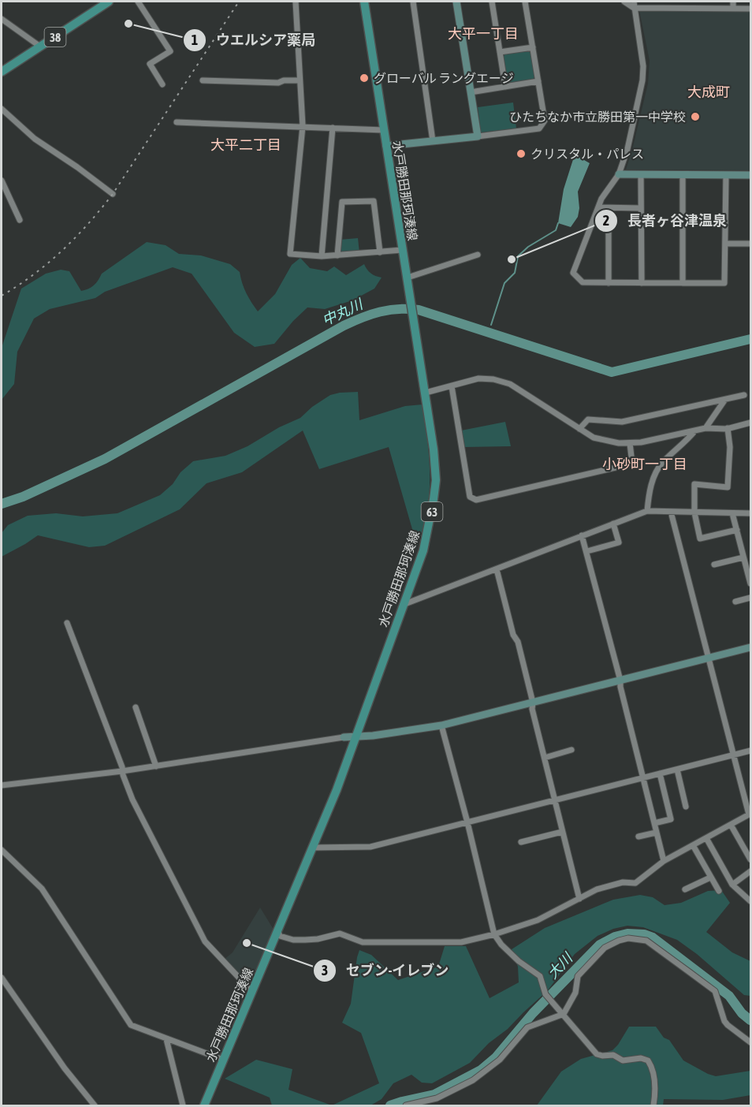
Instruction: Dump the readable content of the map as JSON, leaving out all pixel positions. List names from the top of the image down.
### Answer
{
  "streets": {
    "main road": ["38", "水戸勝田那珂湊線", "63"]
  },
  "districts": [
    "大平一丁目",
    "大成町",
    "大平二丁目",
    "小砂町一丁目"
  ],
  "water": ["中丸川", "大川"],
  "places": [
    "ウエルシア薬局",
    "グローバル ラングエージ",
    "ひたちなか市立勝田第一中学校",
    "クリスタル・パレス",
    "長者ヶ谷津温泉",
    "セブン-イレブン"
  ]
}
